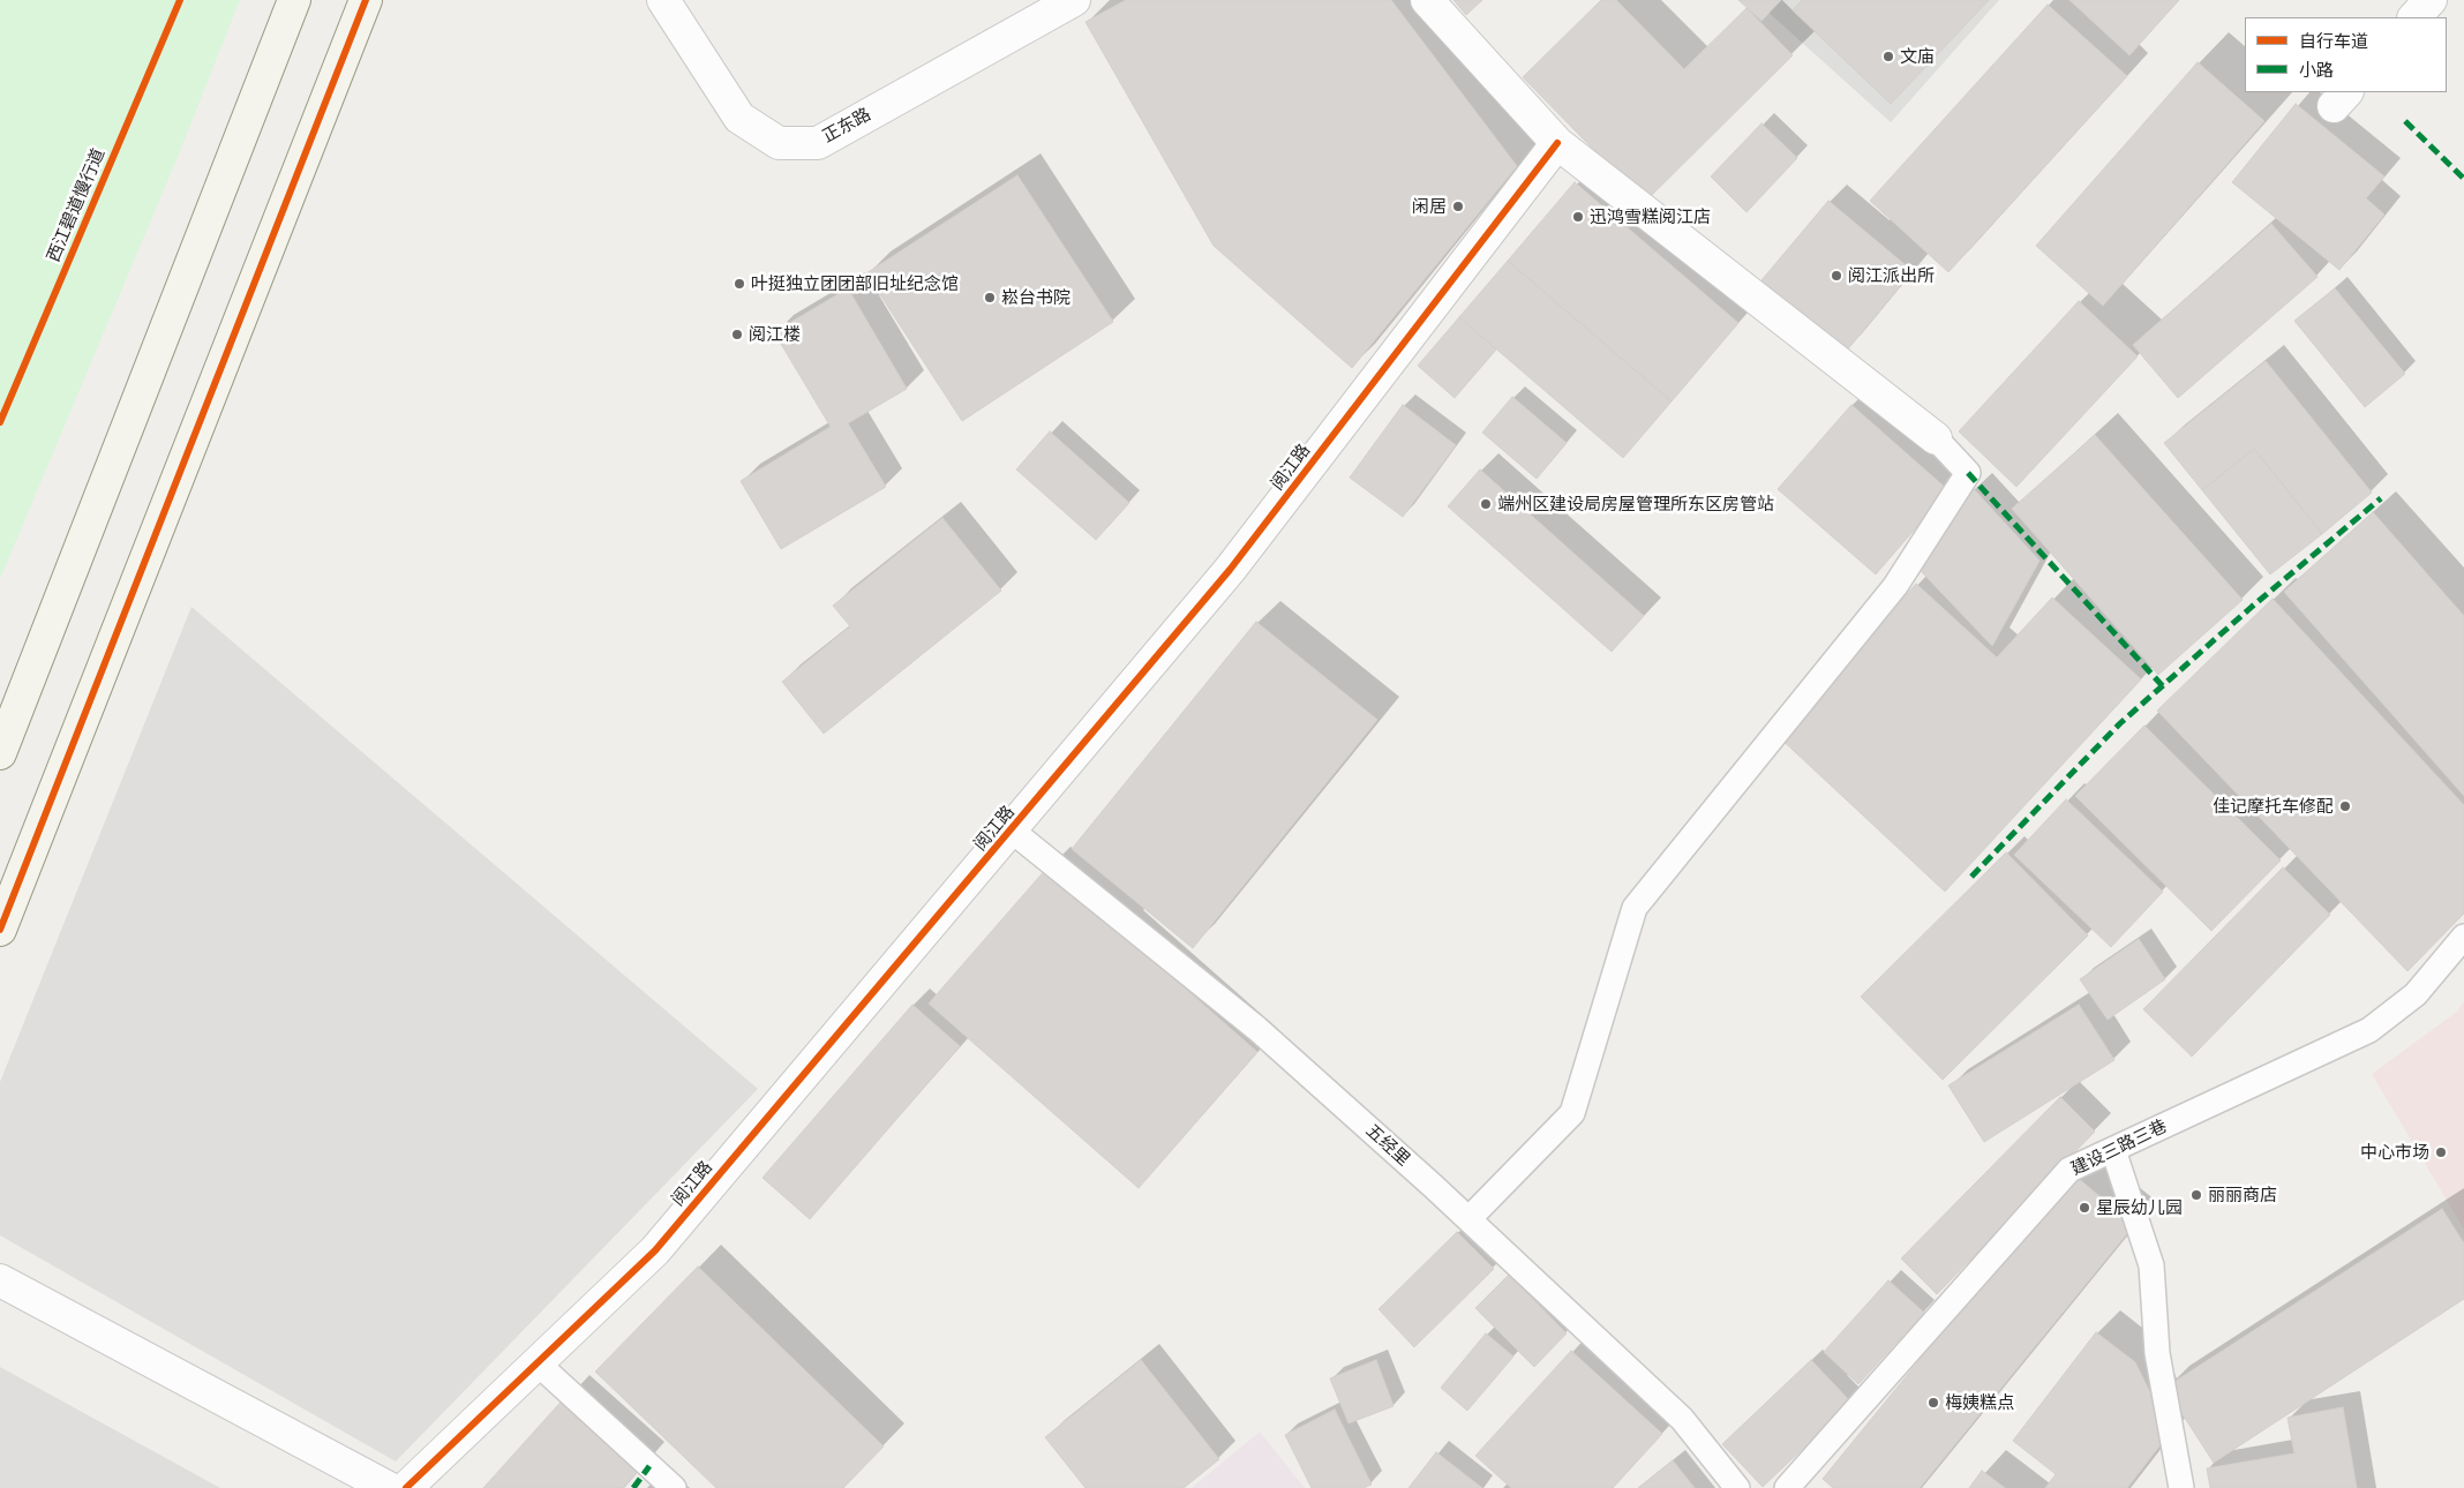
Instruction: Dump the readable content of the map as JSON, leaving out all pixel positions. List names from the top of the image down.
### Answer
{
  "streets": {
    "street": ["正东路", "阅江路"],
    "lane": ["五经里", "建设三路三巷"],
    "cycle path": ["西江碧道慢行道"]
  },
  "crossings": [
    ["阅江路", "五经里"]
  ],
  "places": [
    "文庙",
    "闲居",
    "迅鸿雪糕阅江店",
    "阅江派出所",
    "叶挺独立团团部旧址纪念馆",
    "崧台书院",
    "阅江楼",
    "端州区建设局房屋管理所东区房管站",
    "佳记摩托车修配",
    "中心市场",
    "丽丽商店",
    "星辰幼儿园",
    "梅姨糕点"
  ],
  "legend": ["自行车道", "小路"]
}
